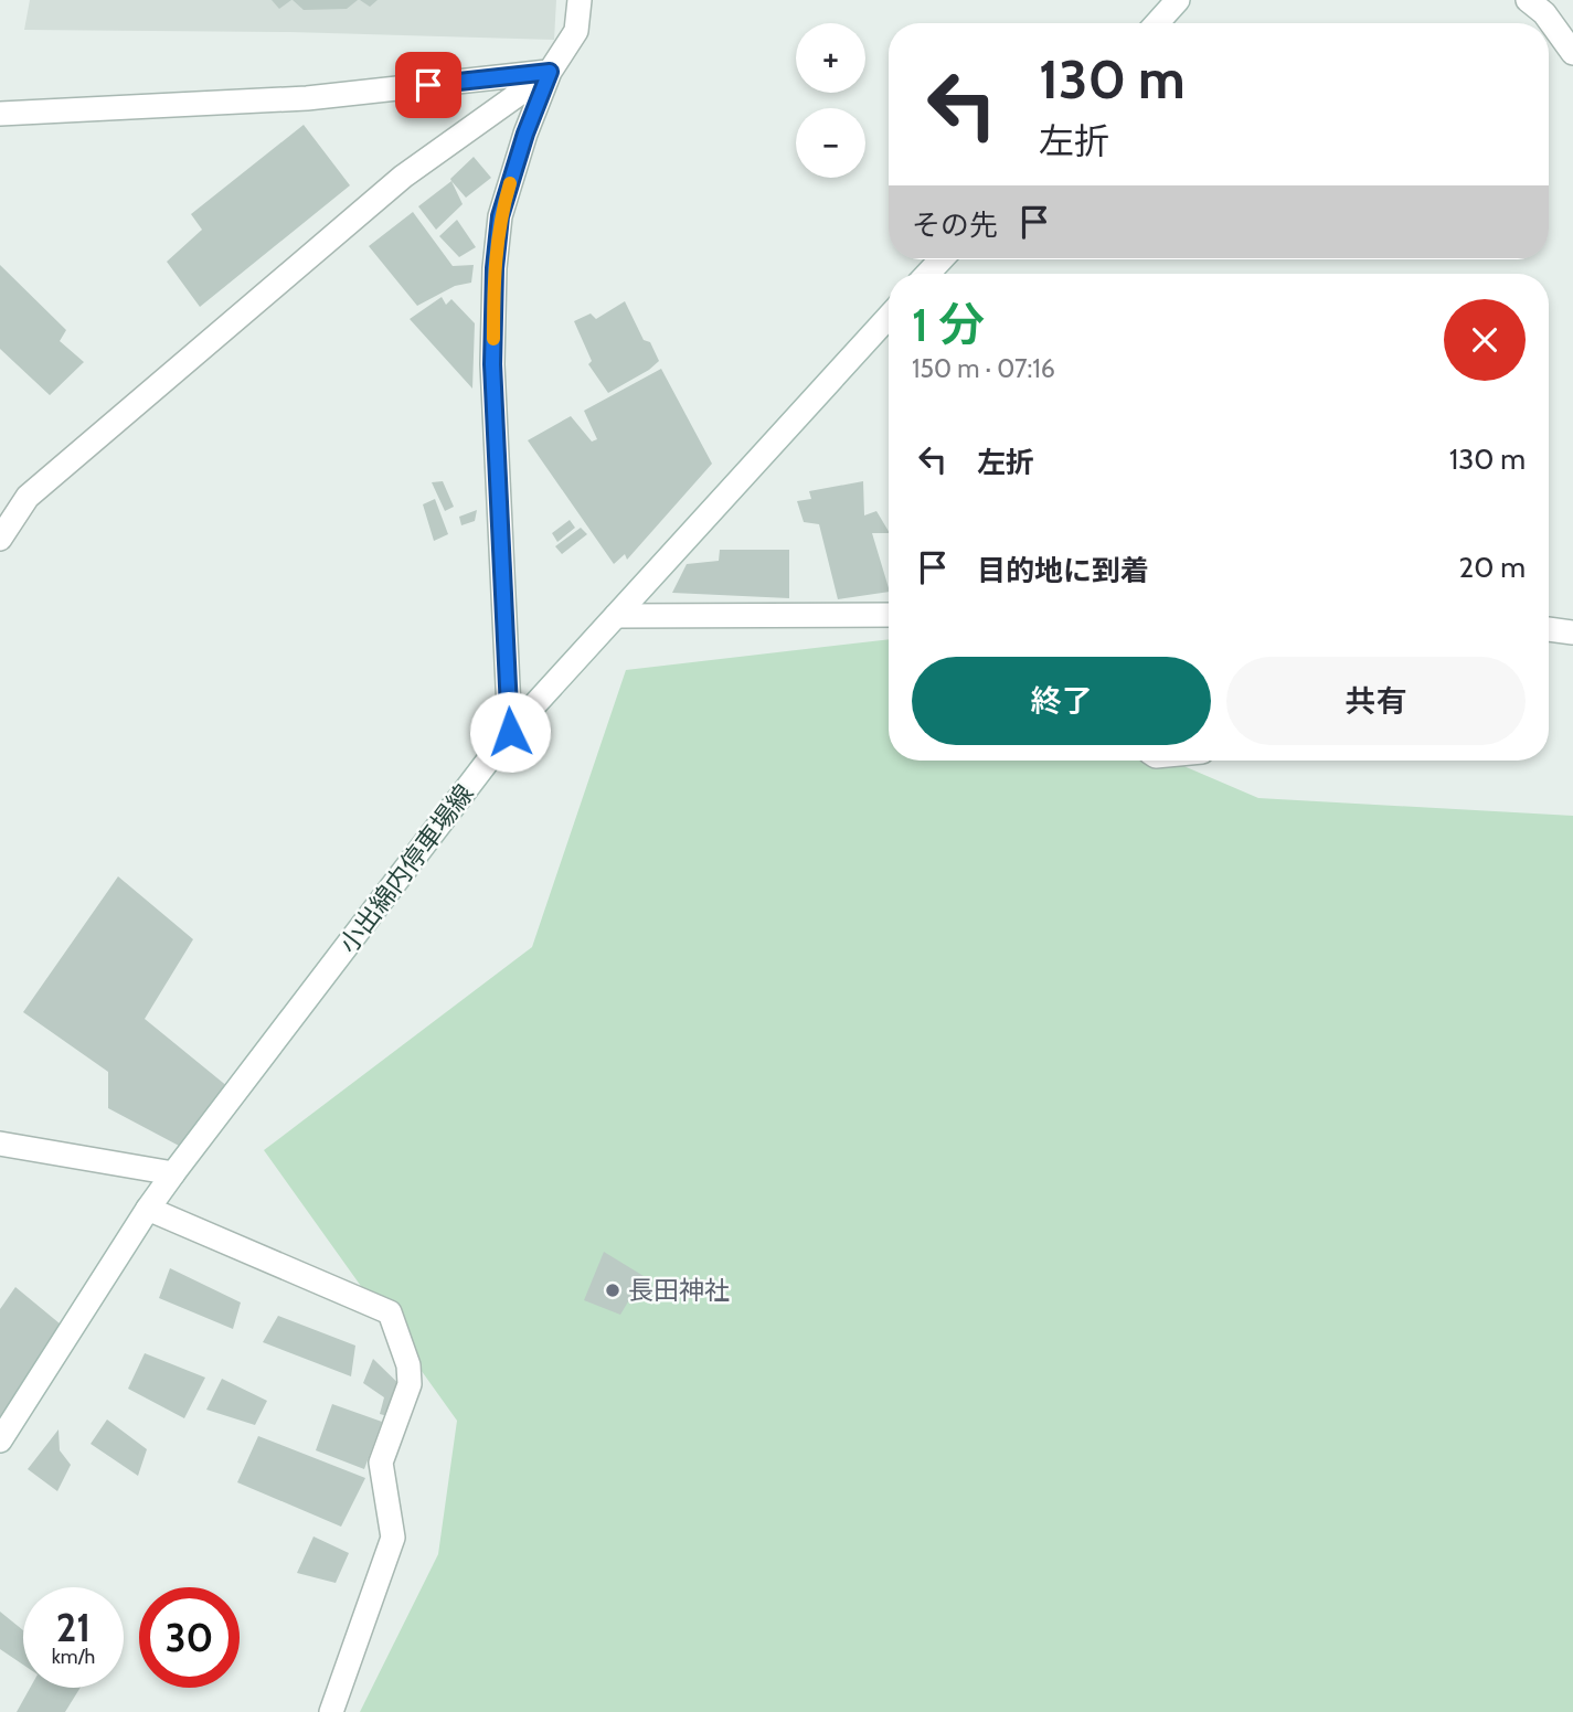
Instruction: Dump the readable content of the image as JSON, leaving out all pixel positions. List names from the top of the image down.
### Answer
{
  "streets": {
    "street": ["小出綿内停車場線"]
  },
  "places": ["長田神社"],
  "page": {
    "map_buttons": ["+", "−"],
    "turn": ["130 m", "左折"],
    "then": "その先",
    "heading": ["1 分", "150 m · 07:16"],
    "list": [
      {
        "name": "左折",
        "value": "130 m"
      },
      {
        "name": "目的地に到着",
        "value": "20 m"
      }
    ],
    "buttons": ["終了", "共有"],
    "speed": "21 km/h",
    "limit": "30"
  }
}
